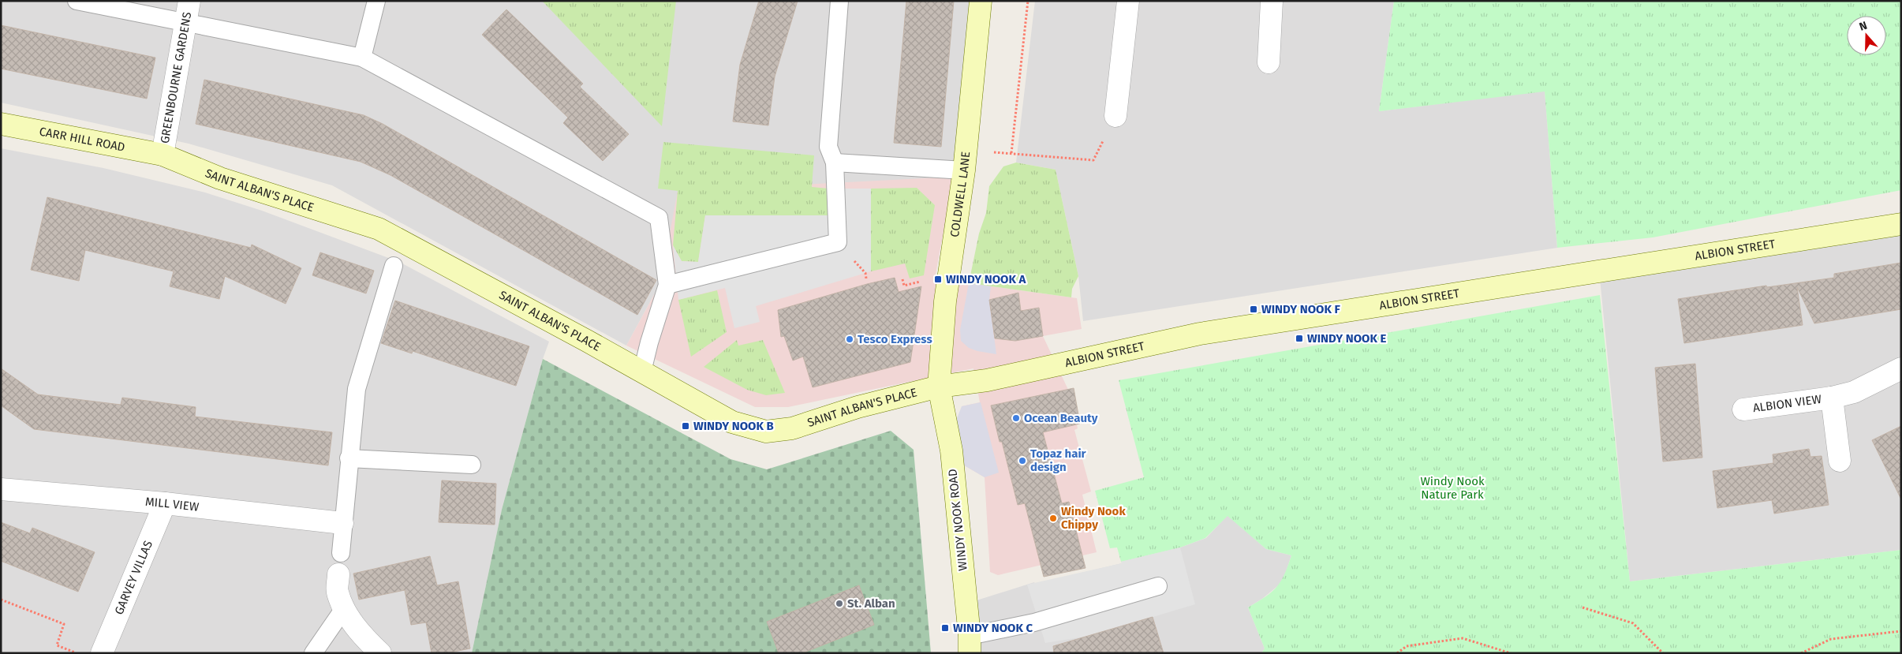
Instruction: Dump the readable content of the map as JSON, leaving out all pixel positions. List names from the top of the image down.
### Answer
{
  "streets": {
    "street": [
      "GREENBOURNE GARDENS",
      "CARR HILL ROAD",
      "SAINT ALBAN'S PLACE",
      "COLDWELL LANE",
      "ALBION STREET",
      "ALBION VIEW",
      "MILL VIEW",
      "WINDY NOOK ROAD",
      "GARVEY VILLAS"
    ]
  },
  "crossings": [
    ["GREENBOURNE GARDENS", "CARR HILL ROAD"],
    ["GREENBOURNE GARDENS", "SAINT ALBAN'S PLACE"],
    ["CARR HILL ROAD", "SAINT ALBAN'S PLACE"],
    ["SAINT ALBAN'S PLACE", "COLDWELL LANE"],
    ["SAINT ALBAN'S PLACE", "ALBION STREET"],
    ["SAINT ALBAN'S PLACE", "WINDY NOOK ROAD"],
    ["COLDWELL LANE", "ALBION STREET"],
    ["COLDWELL LANE", "WINDY NOOK ROAD"],
    ["ALBION STREET", "WINDY NOOK ROAD"],
    ["MILL VIEW", "GARVEY VILLAS"]
  ],
  "parks": ["Windy Nook Nature Park"],
  "places": {
    "transit": [
      "WINDY NOOK A",
      "WINDY NOOK F",
      "WINDY NOOK E",
      "WINDY NOOK B",
      "WINDY NOOK C"
    ],
    "other": [
      "Tesco Express",
      "Ocean Beauty",
      "Topaz hair design",
      "Windy Nook Chippy",
      "St. Alban"
    ]
  },
  "north": "top"
}
